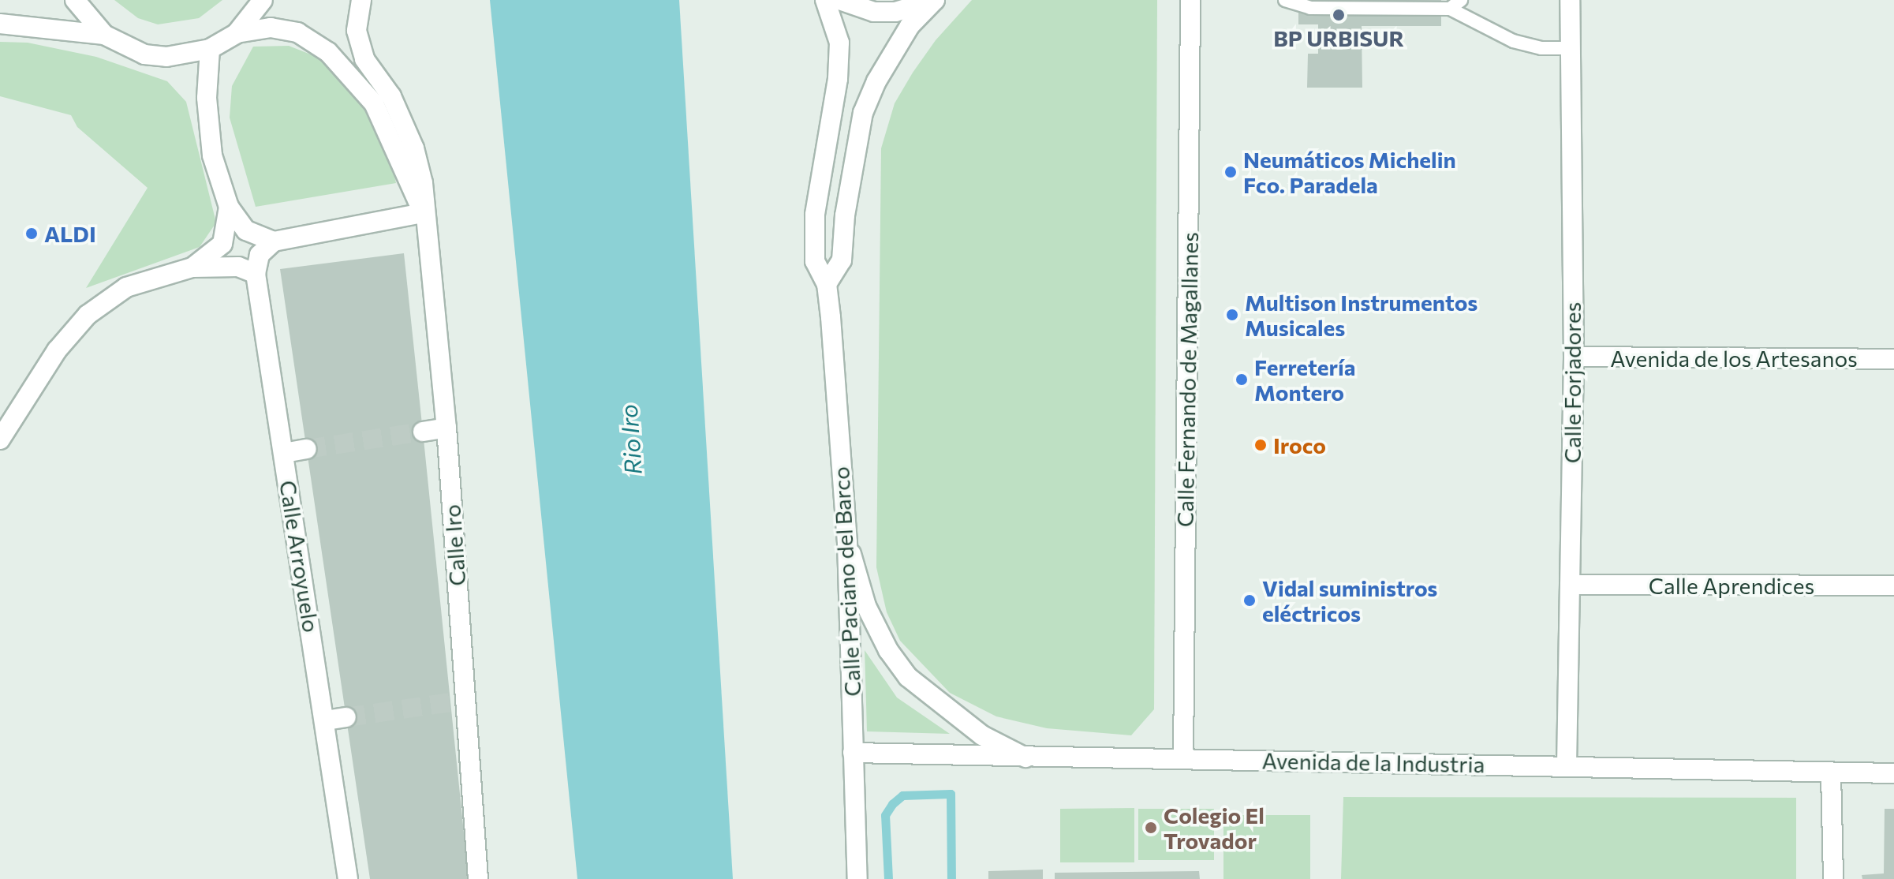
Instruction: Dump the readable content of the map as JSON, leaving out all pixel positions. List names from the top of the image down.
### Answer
{
  "streets": {
    "street": [
      "Avenida de los Artesanos",
      "Calle Fernando de Magallanes",
      "Calle Forjadores",
      "Calle Iro",
      "Calle Arroyuelo",
      "Calle Paciano del Barco",
      "Calle Aprendices",
      "Avenida de la Industria"
    ]
  },
  "crossings": [
    ["Avenida de los Artesanos", "Calle Forjadores"],
    ["Calle Fernando de Magallanes", "Avenida de la Industria"],
    ["Calle Forjadores", "Calle Aprendices"],
    ["Calle Forjadores", "Avenida de la Industria"],
    ["Calle Paciano del Barco", "Avenida de la Industria"]
  ],
  "water": ["Rio Iro"],
  "places": [
    "BP URBISUR",
    "Neumáticos Michelin Fco. Paradela",
    "ALDI",
    "Multison Instrumentos Musicales",
    "Ferretería Montero",
    "Iroco",
    "Vidal suministros eléctricos",
    "Colegio El Trovador"
  ]
}
